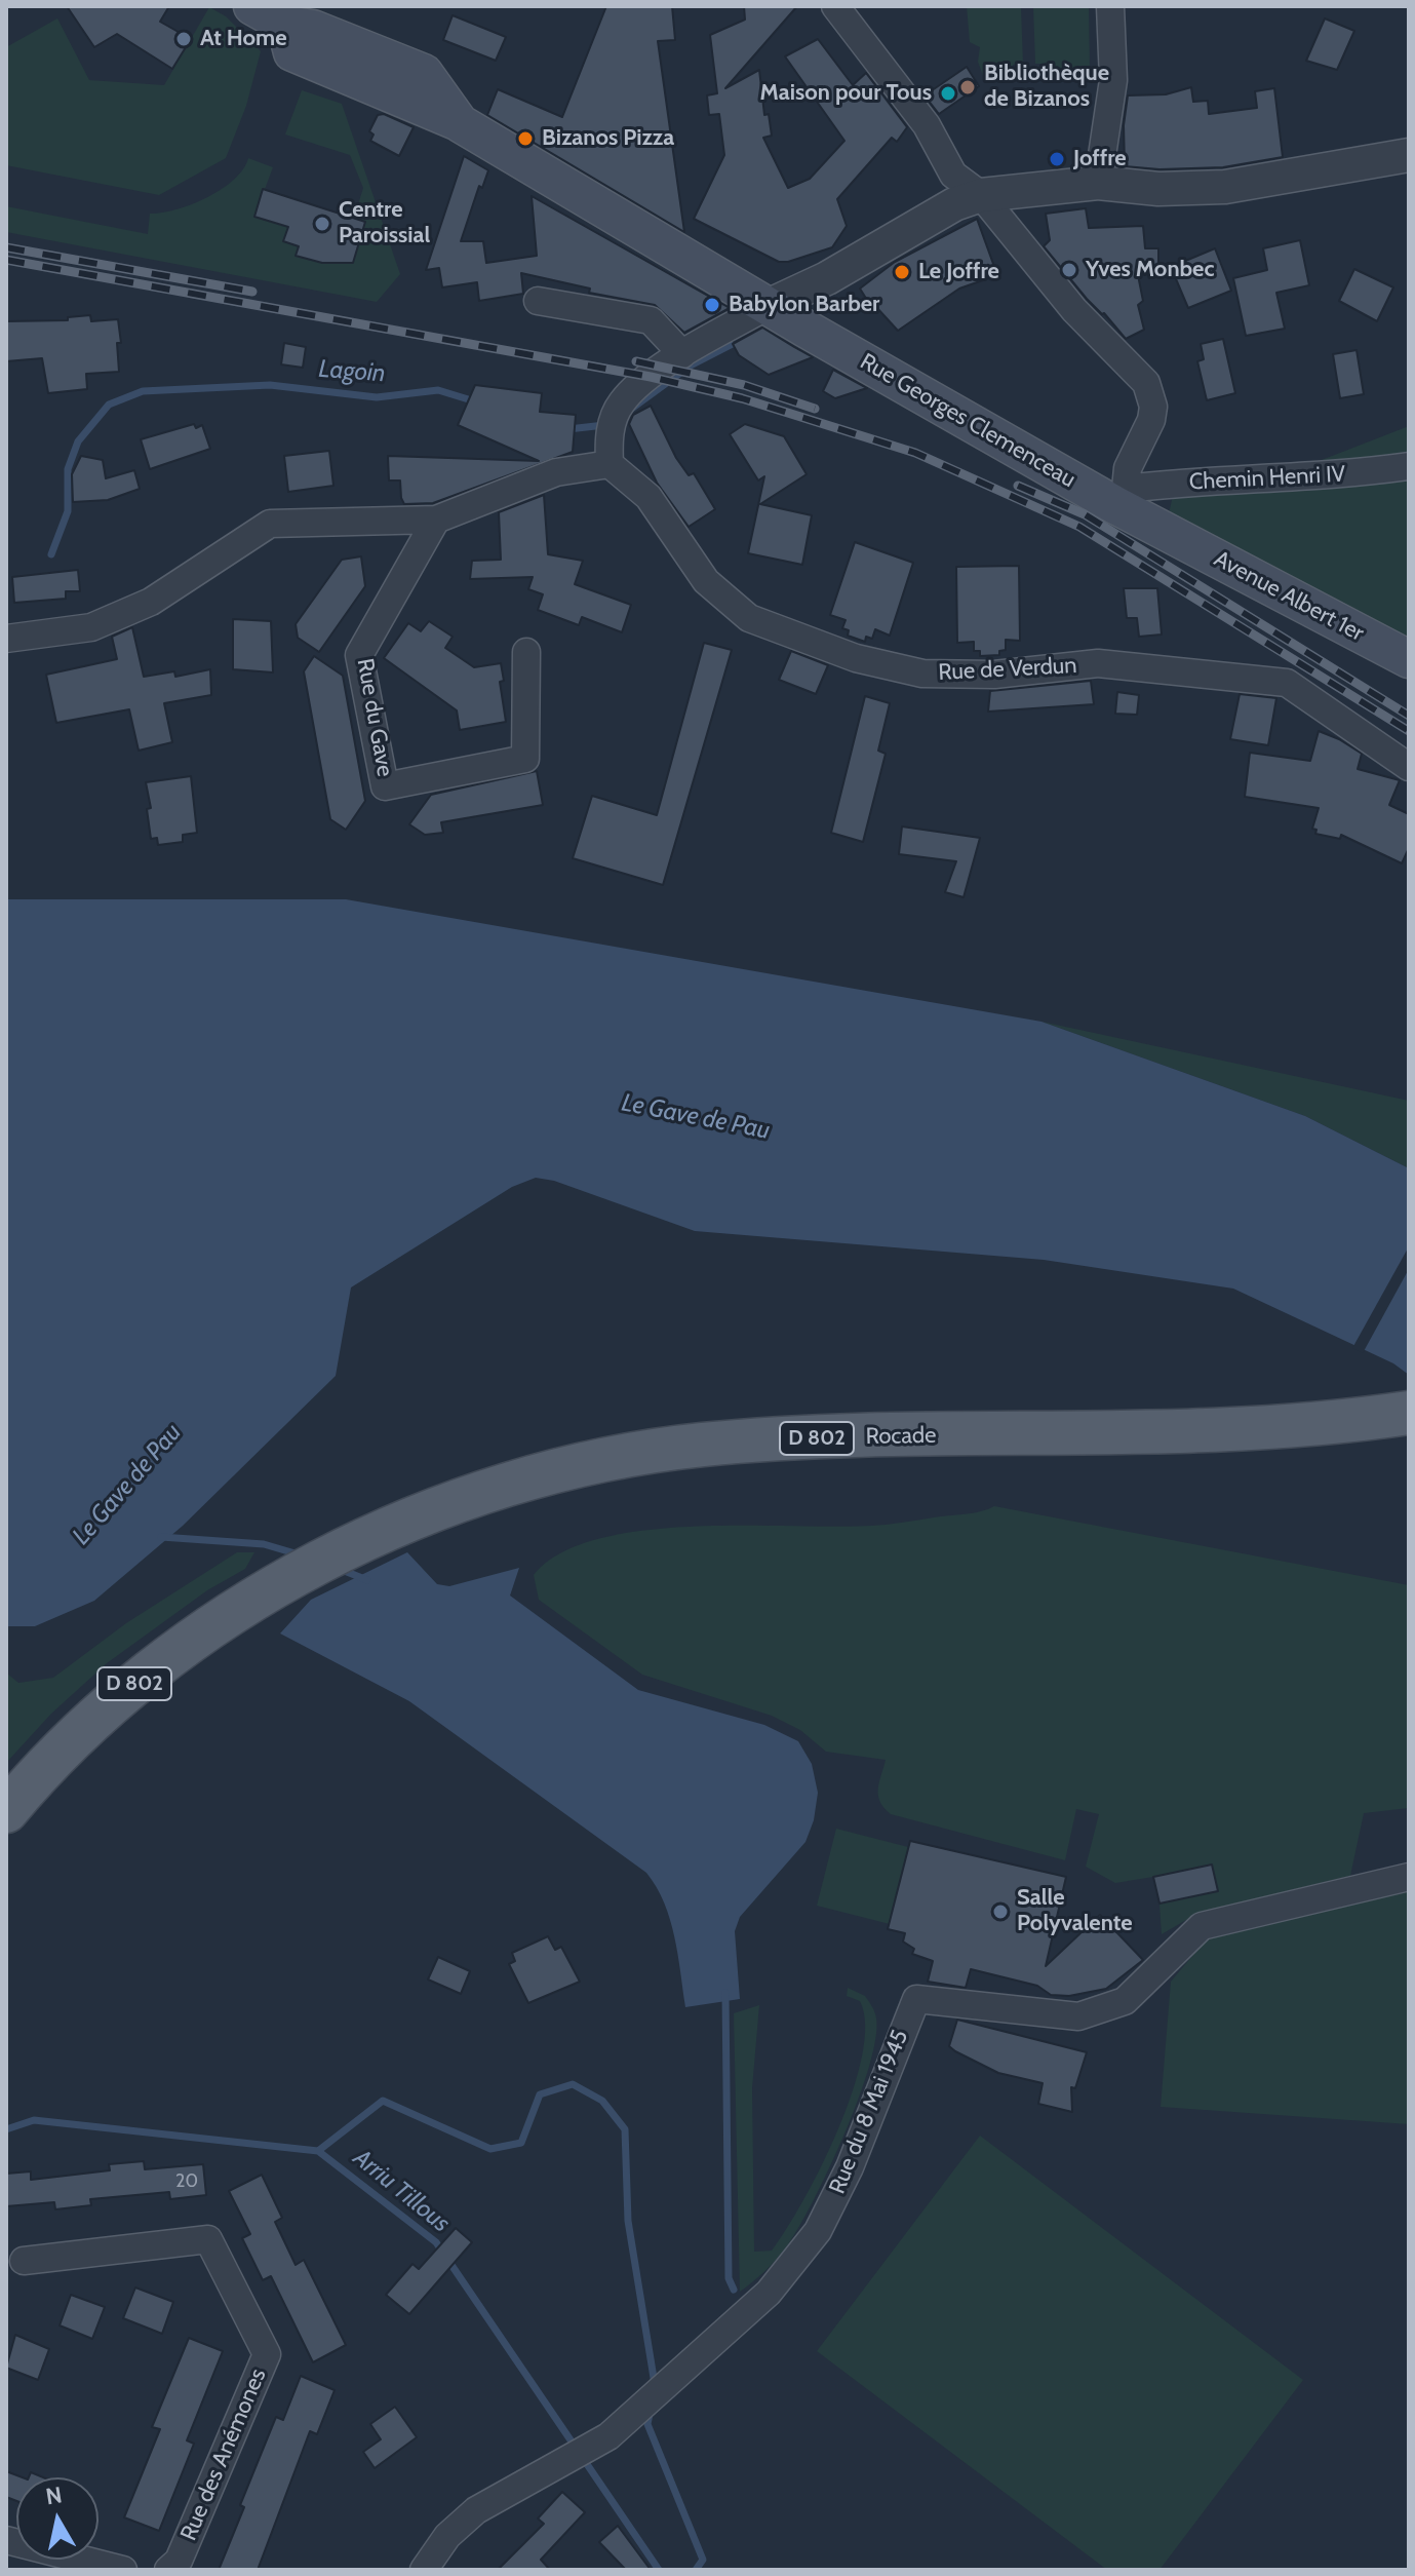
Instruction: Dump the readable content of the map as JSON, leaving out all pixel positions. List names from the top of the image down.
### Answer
{
  "streets": {
    "main road": [
      "Rue Georges Clemenceau",
      "Avenue Albert 1er",
      "Rocade",
      "D 802"
    ],
    "street": [
      "Chemin Henri IV",
      "Rue de Verdun",
      "Rue du Gave",
      "Rue du 8 Mai 1945",
      "Rue des Anémones"
    ]
  },
  "crossings": [
    ["Rue Georges Clemenceau", "Chemin Henri IV"],
    ["Rue Georges Clemenceau", "Avenue Albert 1er"]
  ],
  "water": ["Lagoin", "Le Gave de Pau", "Arriu Tillous"],
  "places": [
    "At Home",
    "Bibliothèque de Bizanos",
    "Maison pour Tous",
    "Bizanos Pizza",
    "Joffre",
    "Centre Paroissial",
    "Yves Monbec",
    "Le Joffre",
    "Babylon Barber",
    "Salle Polyvalente"
  ],
  "house_numbers": ["20"],
  "north": "top"
}
